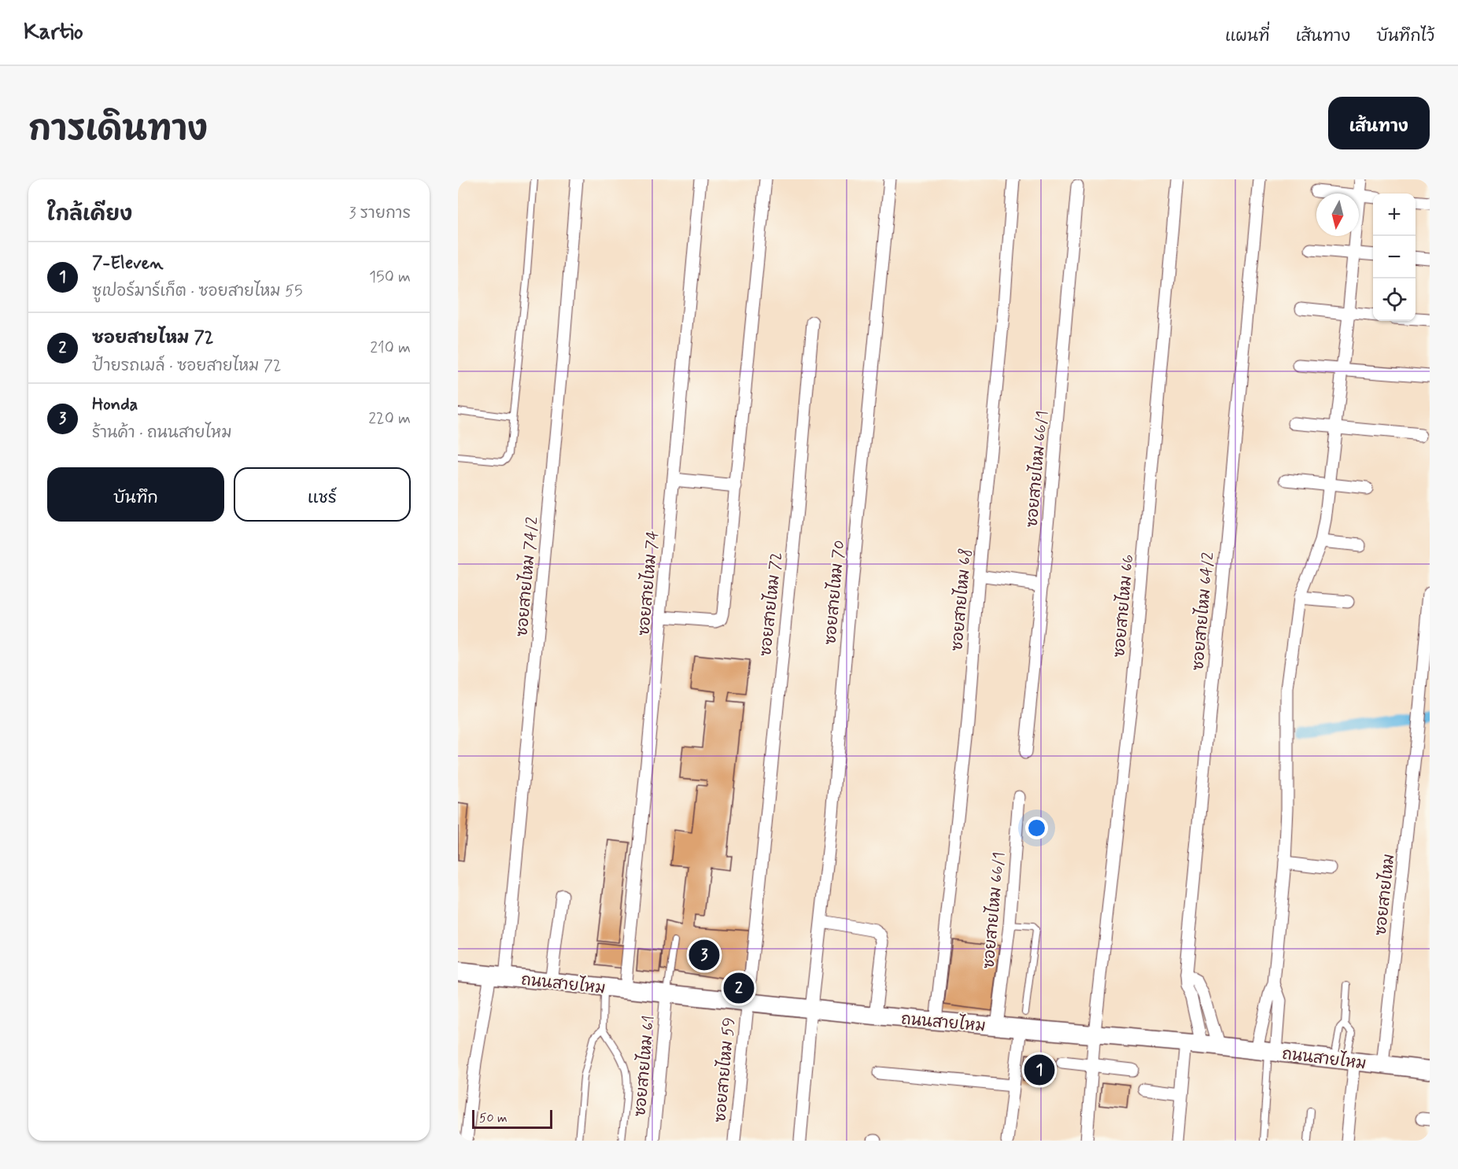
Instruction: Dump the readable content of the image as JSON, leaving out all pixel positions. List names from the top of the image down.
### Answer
{
  "streets": {
    "main road": ["ถนนสายไหม"],
    "street": [
      "ซอยสายไหม 66/1",
      "ซอยสายไหม 74/2",
      "ซอยสายไหม 74",
      "ซอยสายไหม 70",
      "ซอยสายไหม 68",
      "ซอยสายไหม 72",
      "ซอยสายไหม 66",
      "ซอยสายไหม 64/2",
      "ซอยสายไหม",
      "ซอยสายไหม 61",
      "ซอยสายไหม 59"
    ]
  },
  "crossings": [
    ["ซอยสายไหม 66/1", "ถนนสายไหม"],
    ["ซอยสายไหม 74/2", "ถนนสายไหม"],
    ["ซอยสายไหม 74", "ถนนสายไหม"],
    ["ซอยสายไหม 70", "ถนนสายไหม"],
    ["ซอยสายไหม 68", "ถนนสายไหม"],
    ["ซอยสายไหม 72", "ถนนสายไหม"],
    ["ซอยสายไหม 72", "ซอยสายไหม 59"],
    ["ซอยสายไหม 66", "ถนนสายไหม"],
    ["ซอยสายไหม 64/2", "ถนนสายไหม"],
    ["ซอยสายไหม", "ถนนสายไหม"],
    ["ถนนสายไหม", "ซอยสายไหม 61"],
    ["ถนนสายไหม", "ซอยสายไหม 59"]
  ],
  "scale_bar": "50 m",
  "north": "bottom",
  "page": {
    "header": "Kartio",
    "nav": ["แผนที่", "เส้นทาง", "บันทึกไว้"],
    "title": "การเดินทาง",
    "buttons": [
      "เส้นทาง",
      ["บันทึก", "แชร์"]
    ],
    "heading": ["ใกล้เคียง", "3 รายการ"],
    "map_buttons": ["+", "−"],
    "list": [
      {
        "mark": "1",
        "name": "7-Eleven",
        "note": "ซูเปอร์มาร์เก็ต · ซอยสายไหม 55",
        "value": "150 m"
      },
      {
        "mark": "2",
        "name": "ซอยสายไหม 72",
        "note": "ป้ายรถเมล์ · ซอยสายไหม 72",
        "value": "210 m"
      },
      {
        "mark": "3",
        "name": "Honda",
        "note": "ร้านค้า · ถนนสายไหม",
        "value": "220 m"
      }
    ],
    "pins": ["3", "2", "1"],
    "scale": "50 m"
  }
}
